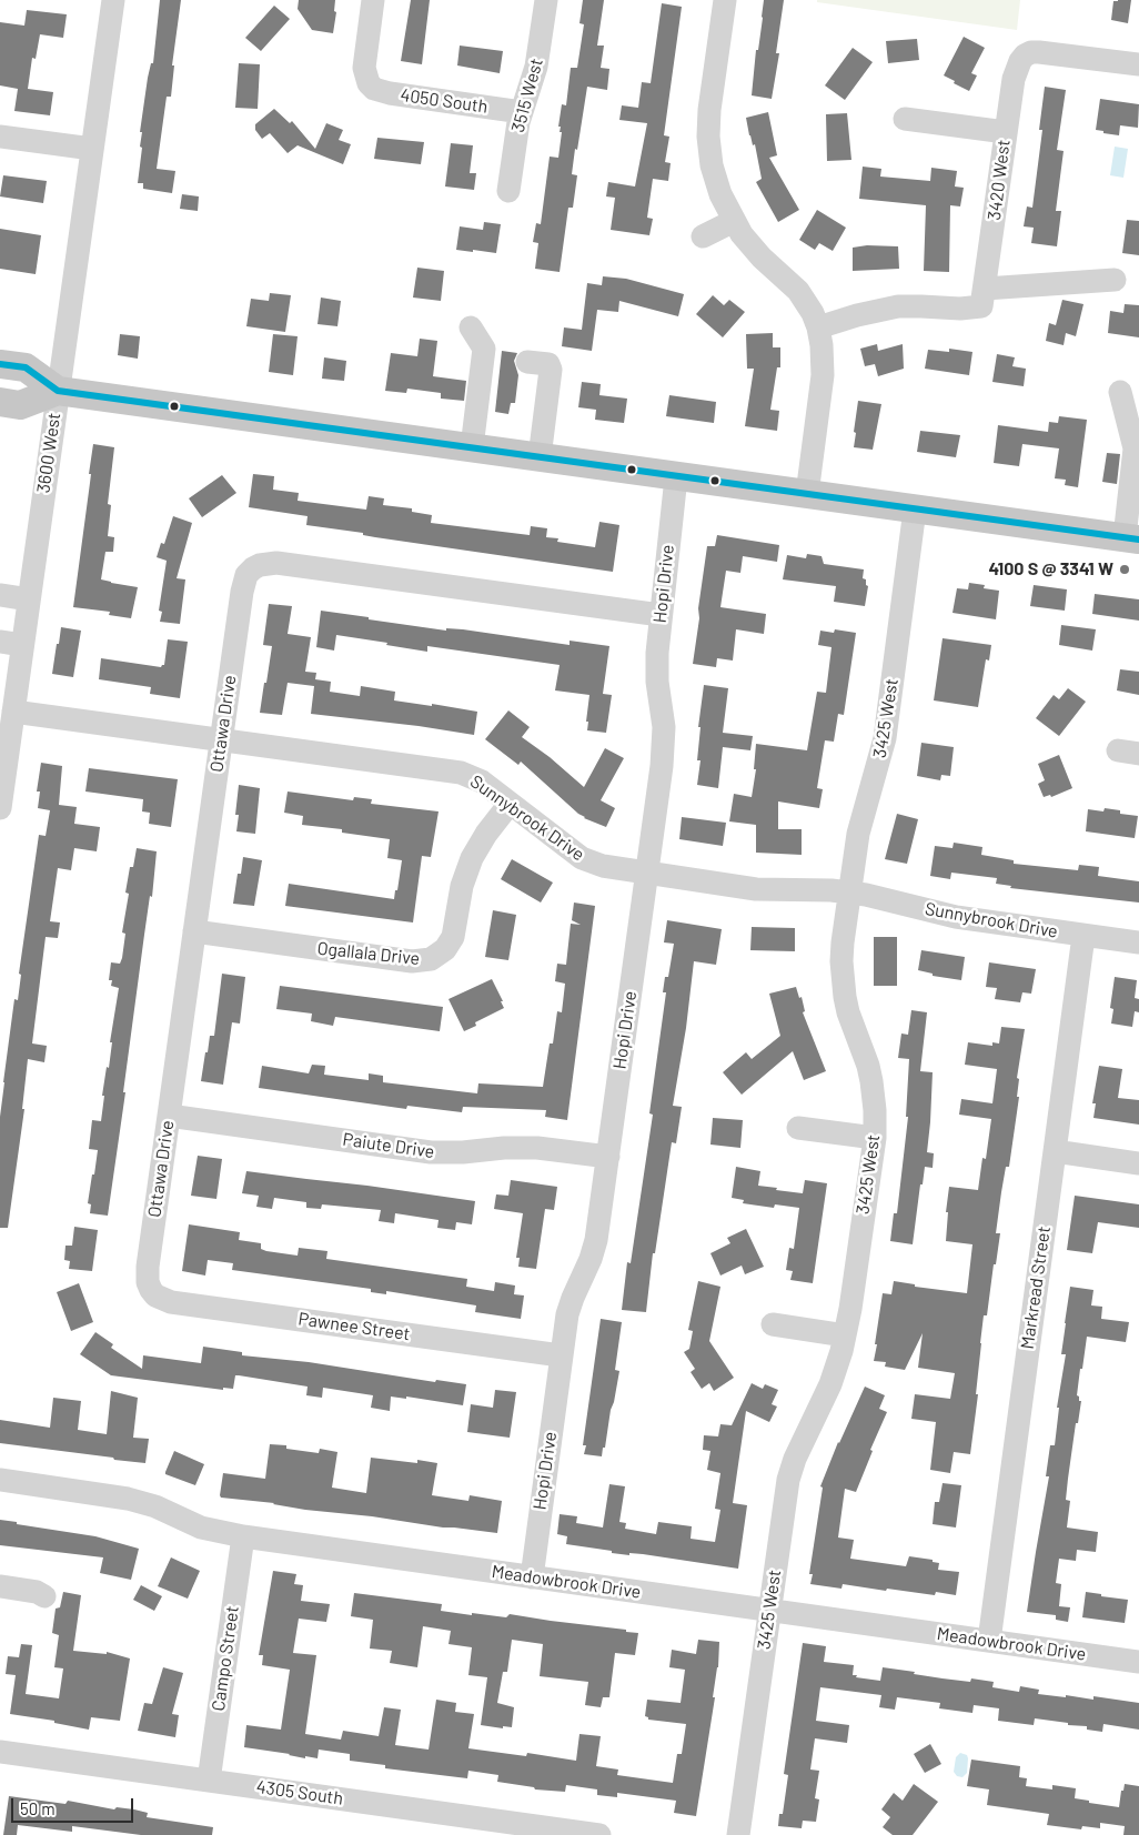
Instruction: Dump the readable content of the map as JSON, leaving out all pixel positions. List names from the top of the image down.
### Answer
{
  "streets": {
    "street": [
      "3515 West",
      "4050 South",
      "3420 West",
      "3600 West",
      "Hopi Drive",
      "3425 West",
      "Ottawa Drive",
      "Sunnybrook Drive",
      "Ogallala Drive",
      "Paiute Drive",
      "Markread Street",
      "Pawnee Street",
      "Meadowbrook Drive",
      "Campo Street",
      "4305 South"
    ]
  },
  "crossings": [
    ["3515 West", "4050 South"],
    ["3600 West", "Sunnybrook Drive"],
    ["Hopi Drive", "Ottawa Drive"],
    ["Hopi Drive", "Sunnybrook Drive"],
    ["Hopi Drive", "Paiute Drive"],
    ["Hopi Drive", "Pawnee Street"],
    ["Hopi Drive", "Meadowbrook Drive"],
    ["3425 West", "Sunnybrook Drive"],
    ["3425 West", "Meadowbrook Drive"],
    ["Ottawa Drive", "Sunnybrook Drive"],
    ["Ottawa Drive", "Ogallala Drive"],
    ["Ottawa Drive", "Paiute Drive"],
    ["Ottawa Drive", "Pawnee Street"],
    ["Sunnybrook Drive", "Ogallala Drive"],
    ["Sunnybrook Drive", "Markread Street"],
    ["Markread Street", "Meadowbrook Drive"],
    ["Meadowbrook Drive", "Campo Street"],
    ["Campo Street", "4305 South"]
  ],
  "places": ["4100 S @ 3341 W"],
  "scale_bar": "50 m"
}
